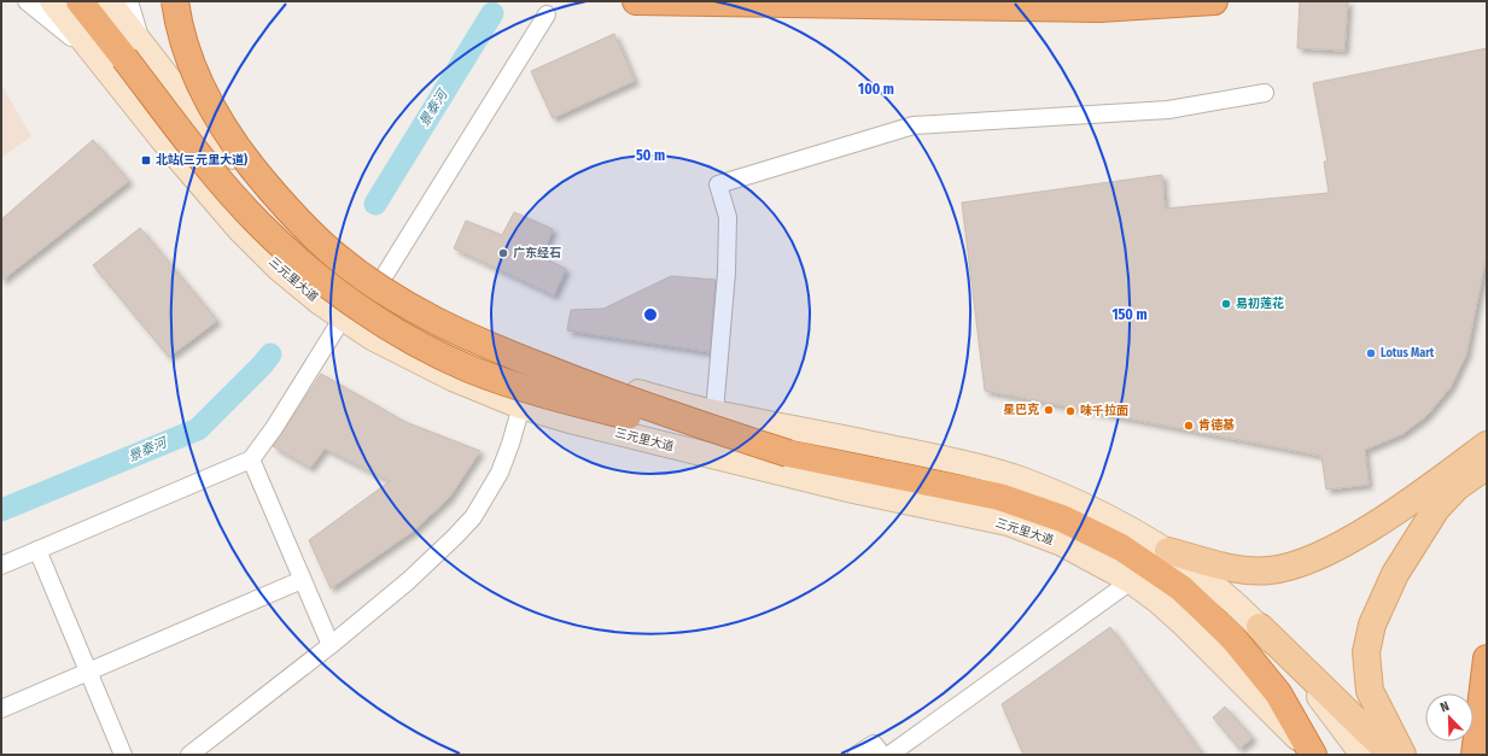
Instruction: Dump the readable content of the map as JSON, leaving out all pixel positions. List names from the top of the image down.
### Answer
{
  "streets": {
    "main road": ["三元里大道"]
  },
  "water": ["景泰河"],
  "places": {
    "transit": ["北站(三元里大道)"],
    "other": [
      "广东经石",
      "易初莲花",
      "Lotus Mart",
      "星巴克",
      "味千拉面",
      "肯德基"
    ]
  },
  "north": "top left",
  "rings": ["100 m", "50 m", "150 m"]
}
